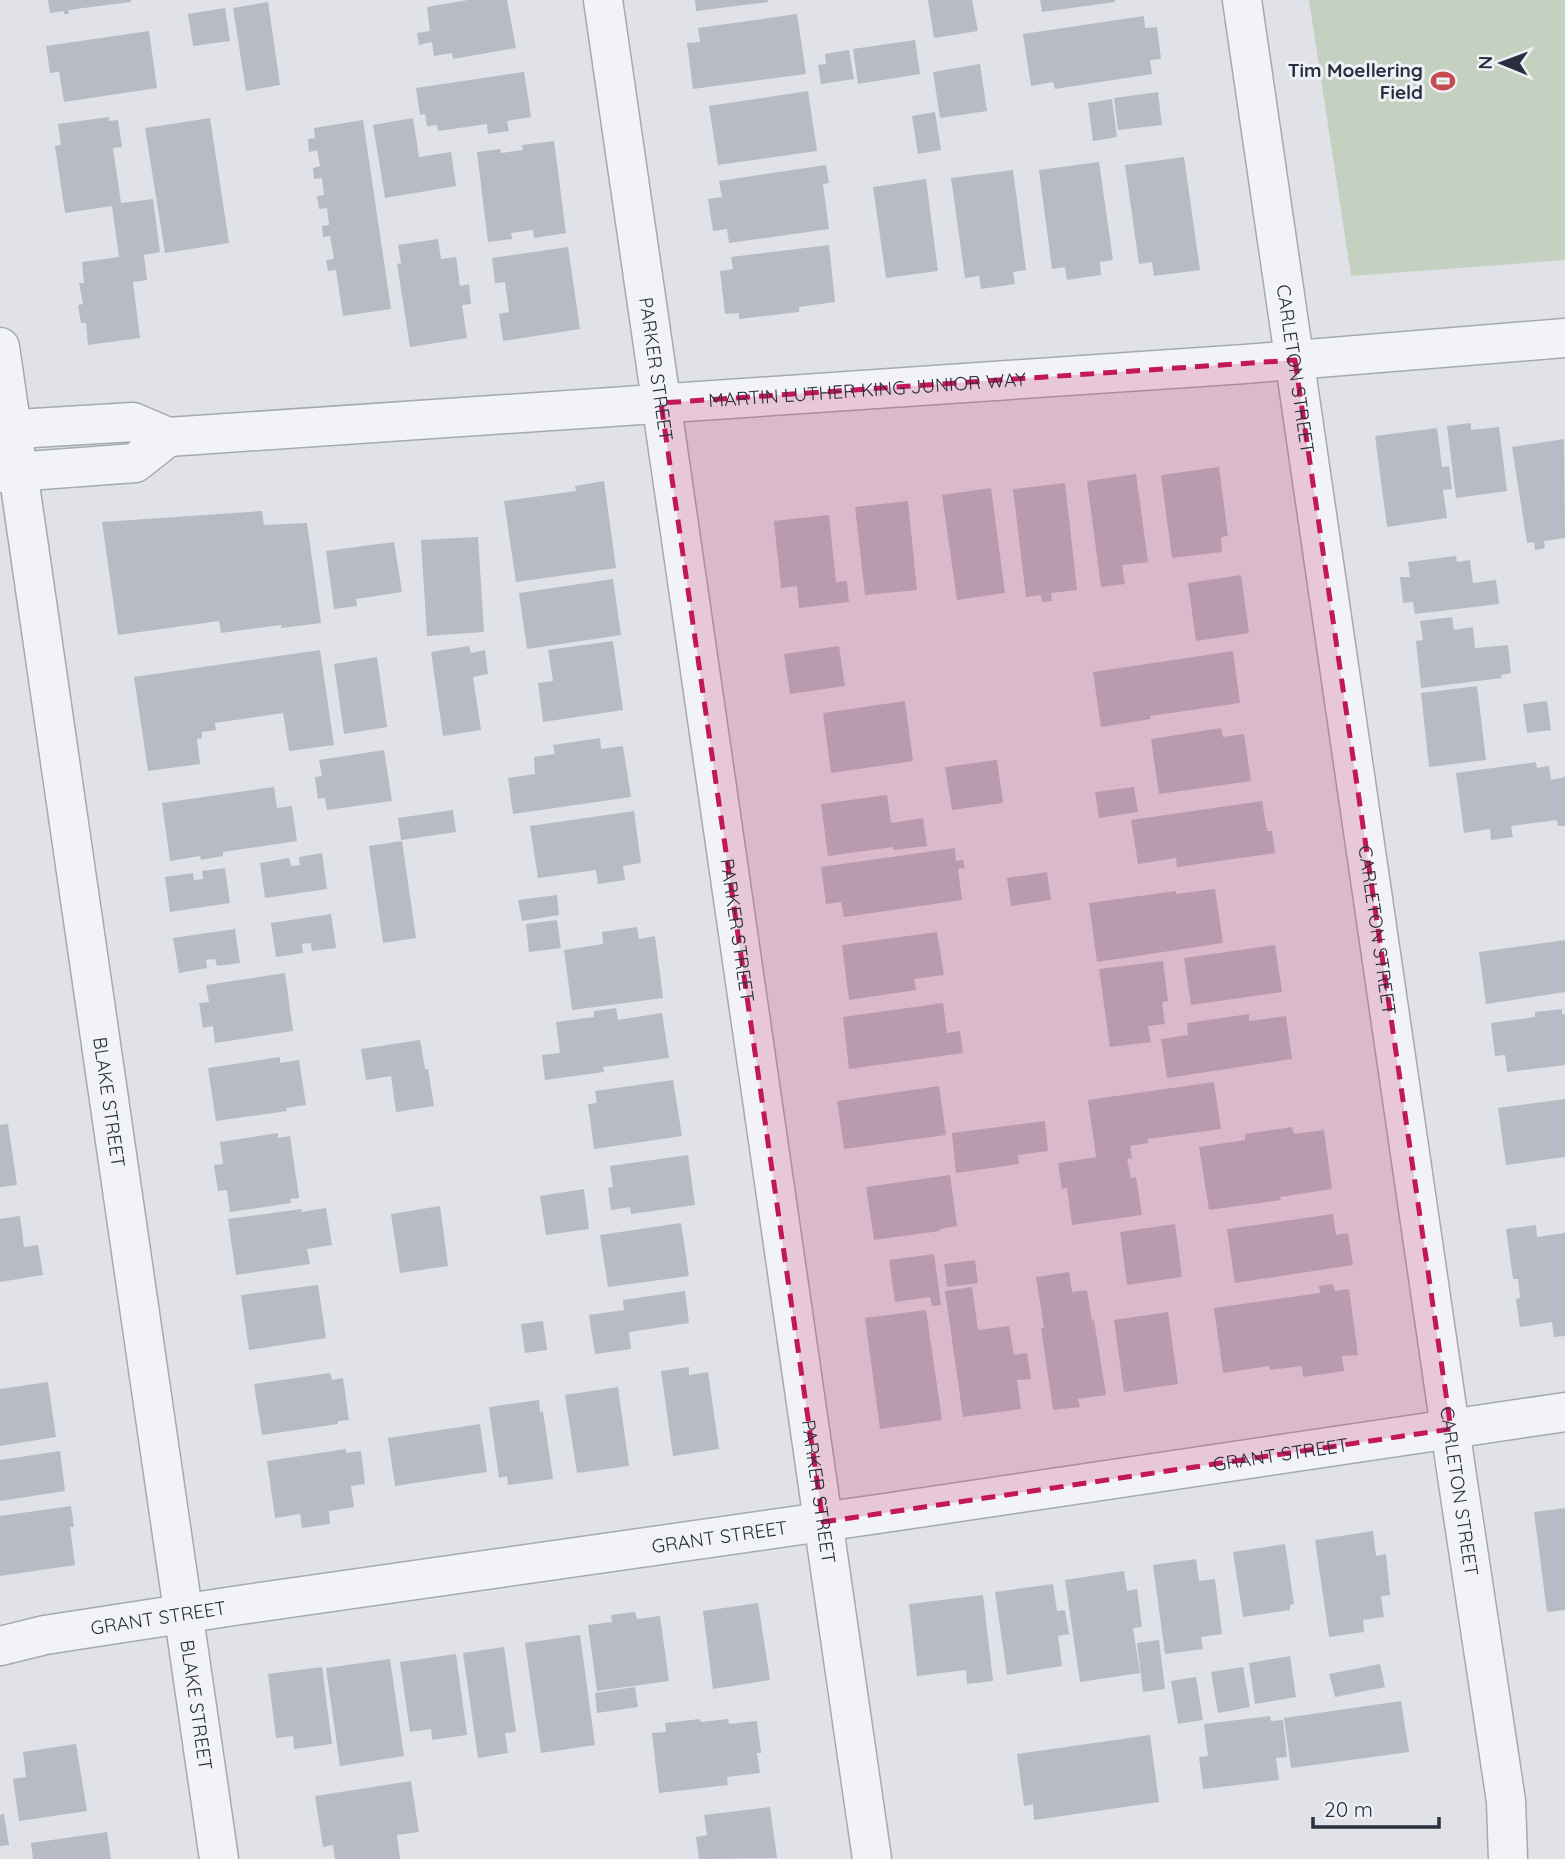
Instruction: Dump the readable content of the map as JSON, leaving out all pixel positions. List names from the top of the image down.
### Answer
{
  "streets": {
    "street": [
      "PARKER STREET",
      "CARLETON STREET",
      "MARTIN LUTHER KING JUNIOR WAY",
      "BLAKE STREET",
      "GRANT STREET"
    ]
  },
  "crossings": [
    ["PARKER STREET", "MARTIN LUTHER KING JUNIOR WAY"],
    ["PARKER STREET", "GRANT STREET"],
    ["CARLETON STREET", "MARTIN LUTHER KING JUNIOR WAY"],
    ["CARLETON STREET", "GRANT STREET"],
    ["MARTIN LUTHER KING JUNIOR WAY", "BLAKE STREET"],
    ["BLAKE STREET", "GRANT STREET"]
  ],
  "places": {
    "sports": ["Tim Moellering Field"]
  },
  "scale_bar": "20 m",
  "north": "left"
}
